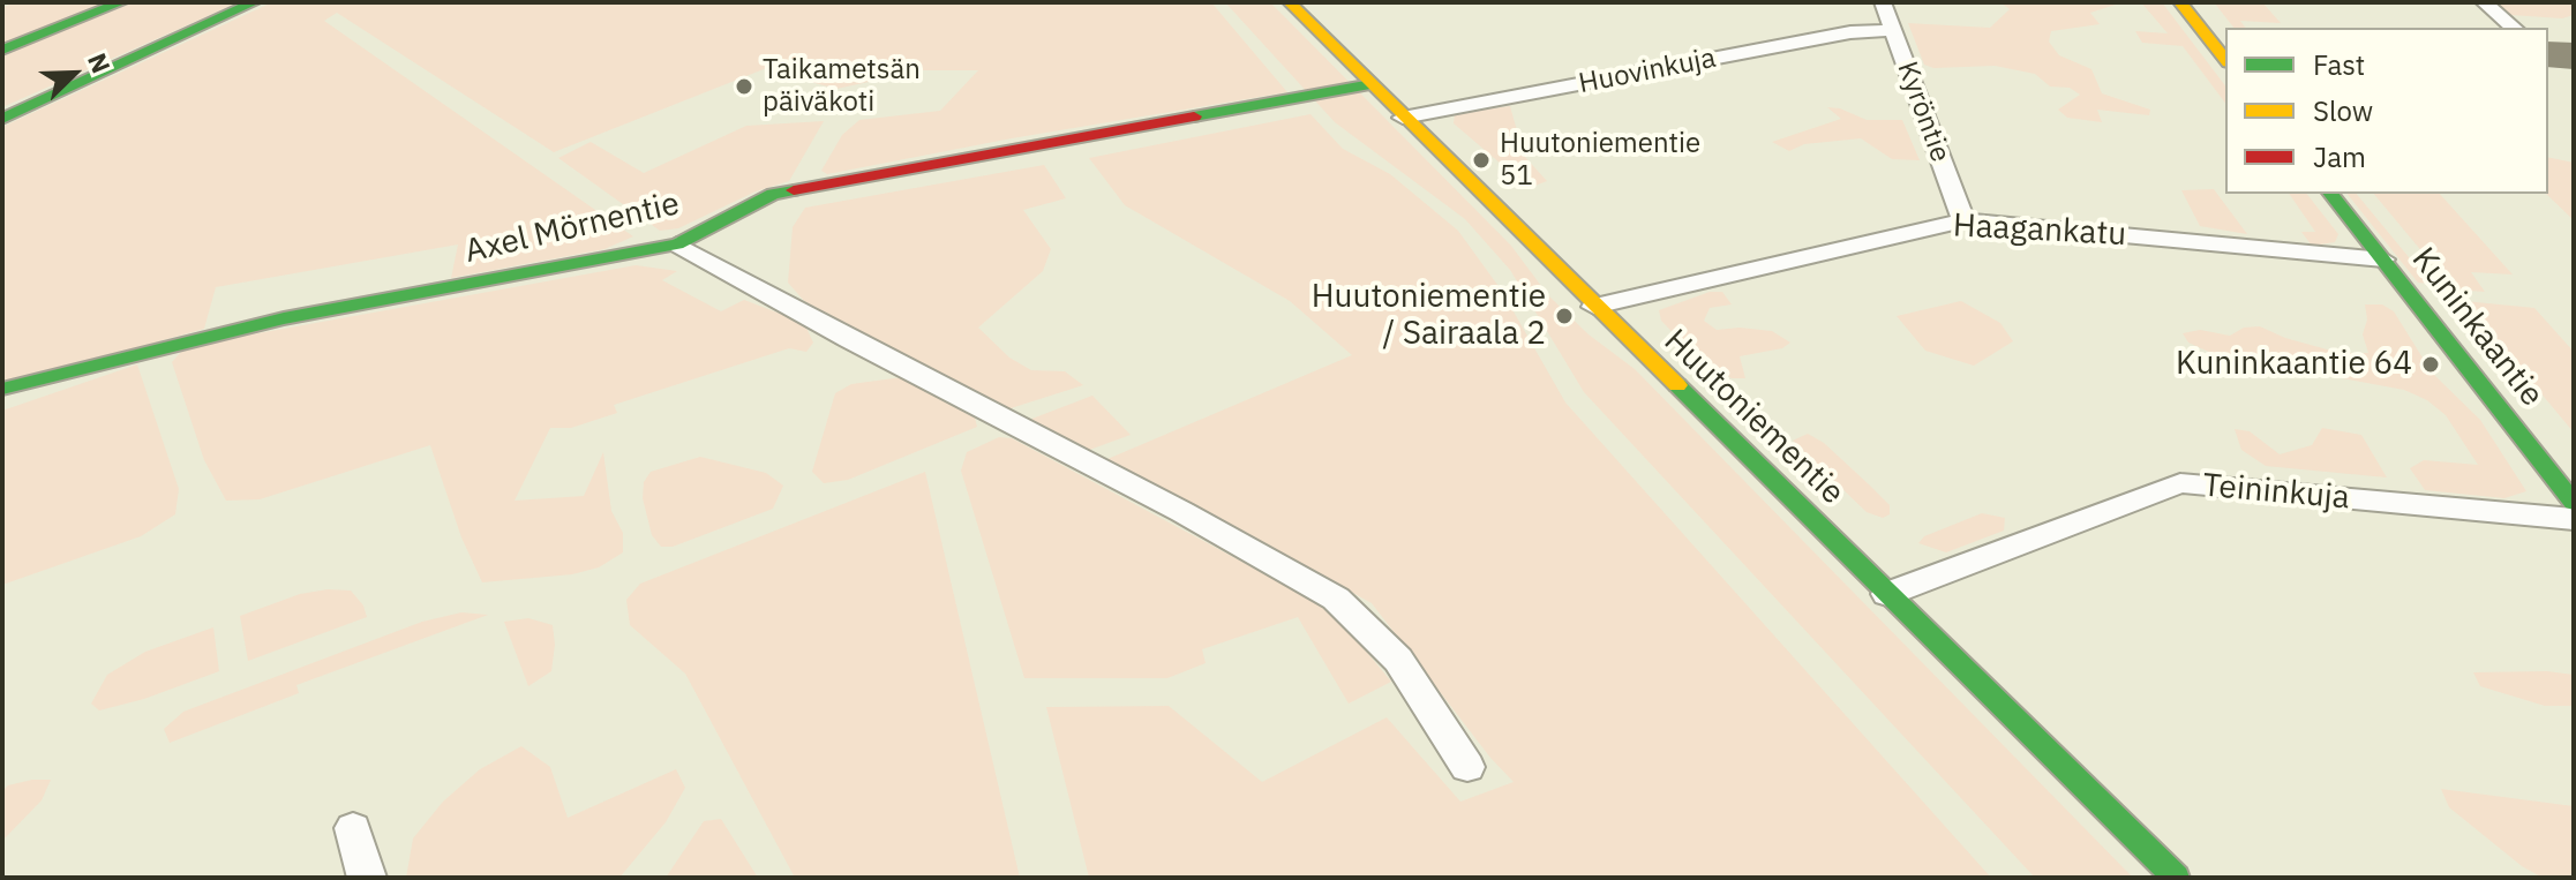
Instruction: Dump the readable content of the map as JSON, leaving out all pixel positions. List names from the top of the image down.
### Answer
{
  "streets": {
    "main road": ["Axel Mörnentie", "Kuninkaantie", "Huutoniementie"],
    "street": [
      "Huovinkuja",
      "Kyröntie",
      "Haagankatu",
      "Teininkuja"
    ]
  },
  "crossings": [
    ["Huovinkuja", "Kyröntie"],
    ["Huovinkuja", "Huutoniementie"],
    ["Kyröntie", "Haagankatu"],
    ["Axel Mörnentie", "Huutoniementie"],
    ["Haagankatu", "Kuninkaantie"],
    ["Haagankatu", "Huutoniementie"],
    ["Kuninkaantie", "Teininkuja"],
    ["Huutoniementie", "Teininkuja"]
  ],
  "places": [
    "Taikametsän päiväkoti",
    "Huutoniementie 51",
    "Huutoniementie / Sairaala 2",
    "Kuninkaantie 64"
  ],
  "legend": ["Fast", "Slow", "Jam"],
  "north": "top right"
}
